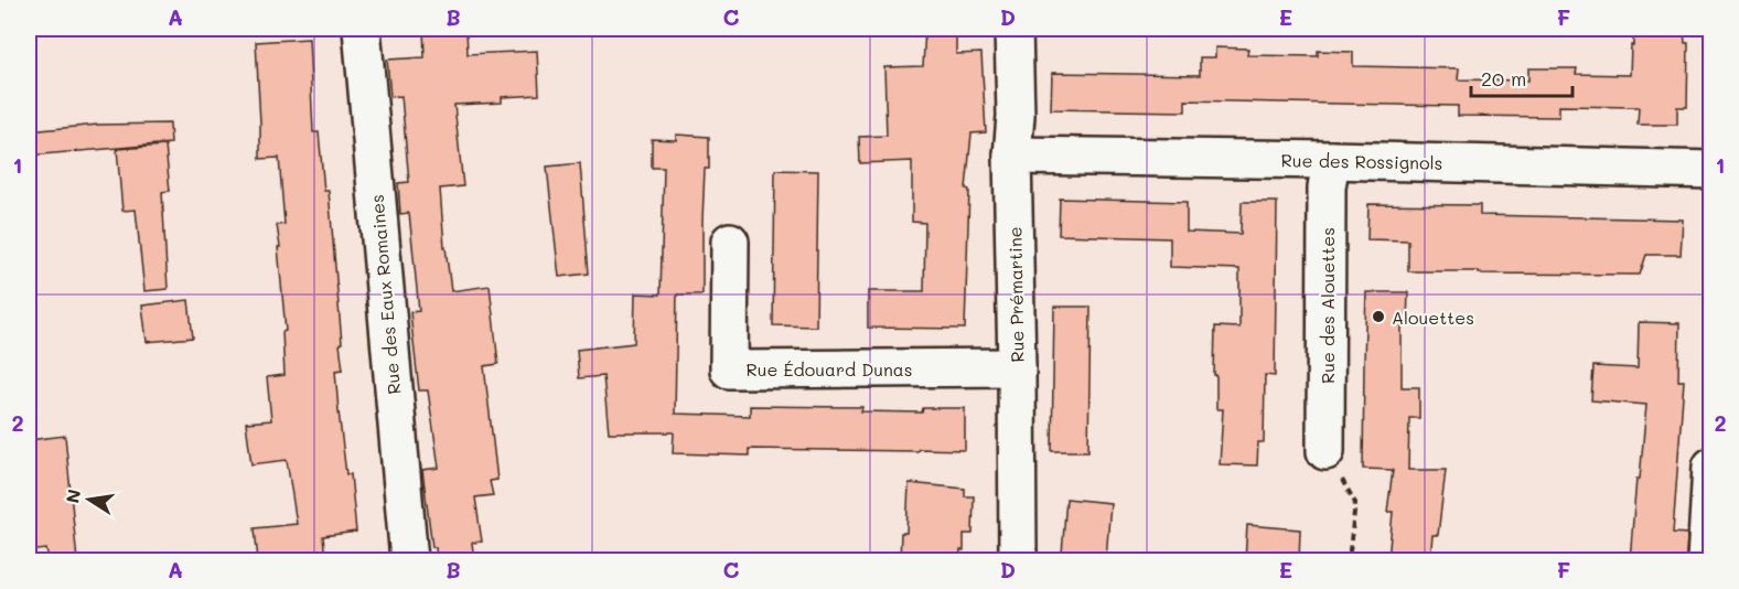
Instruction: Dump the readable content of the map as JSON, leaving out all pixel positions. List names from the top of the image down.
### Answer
{
  "streets": {
    "street": [
      "Rue des Rossignols",
      "Rue des Eaux Romaines",
      "Rue Prémartine",
      "Rue des Alouettes",
      "Rue Édouard Dunas"
    ]
  },
  "crossings": [
    ["Rue des Rossignols", "Rue Prémartine"],
    ["Rue des Rossignols", "Rue des Alouettes"],
    ["Rue Prémartine", "Rue Édouard Dunas"]
  ],
  "places": ["Alouettes"],
  "scale_bar": "20 m",
  "north": "left",
  "grid": {
    "columns": [
      "A",
      "B",
      "C",
      "D",
      "E",
      "F"
    ],
    "rows": ["1", "2"]
  }
}
